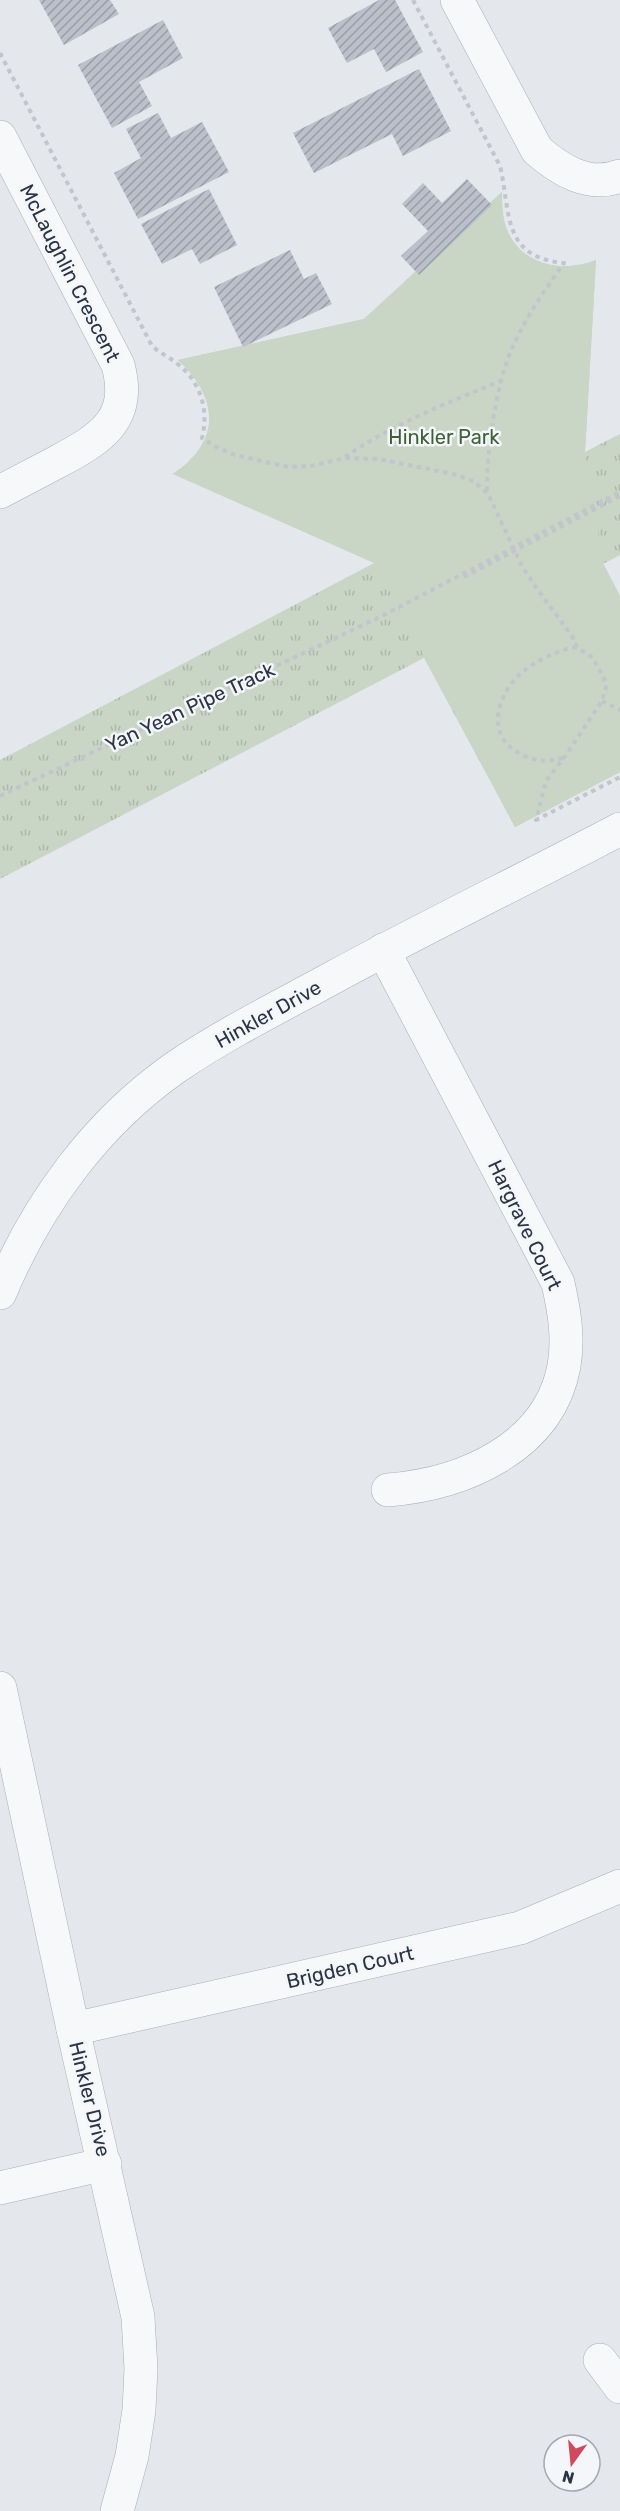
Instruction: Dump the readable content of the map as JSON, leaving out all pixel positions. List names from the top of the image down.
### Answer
{
  "streets": {
    "street": [
      "McLaughlin Crescent",
      "Hinkler Drive",
      "Hargrave Court",
      "Brigden Court"
    ],
    "path": ["Yan Yean Pipe Track"]
  },
  "crossings": [
    ["Hinkler Drive", "Hargrave Court"],
    ["Hinkler Drive", "Brigden Court"]
  ],
  "parks": ["Hinkler Park"],
  "north": "bottom"
}
